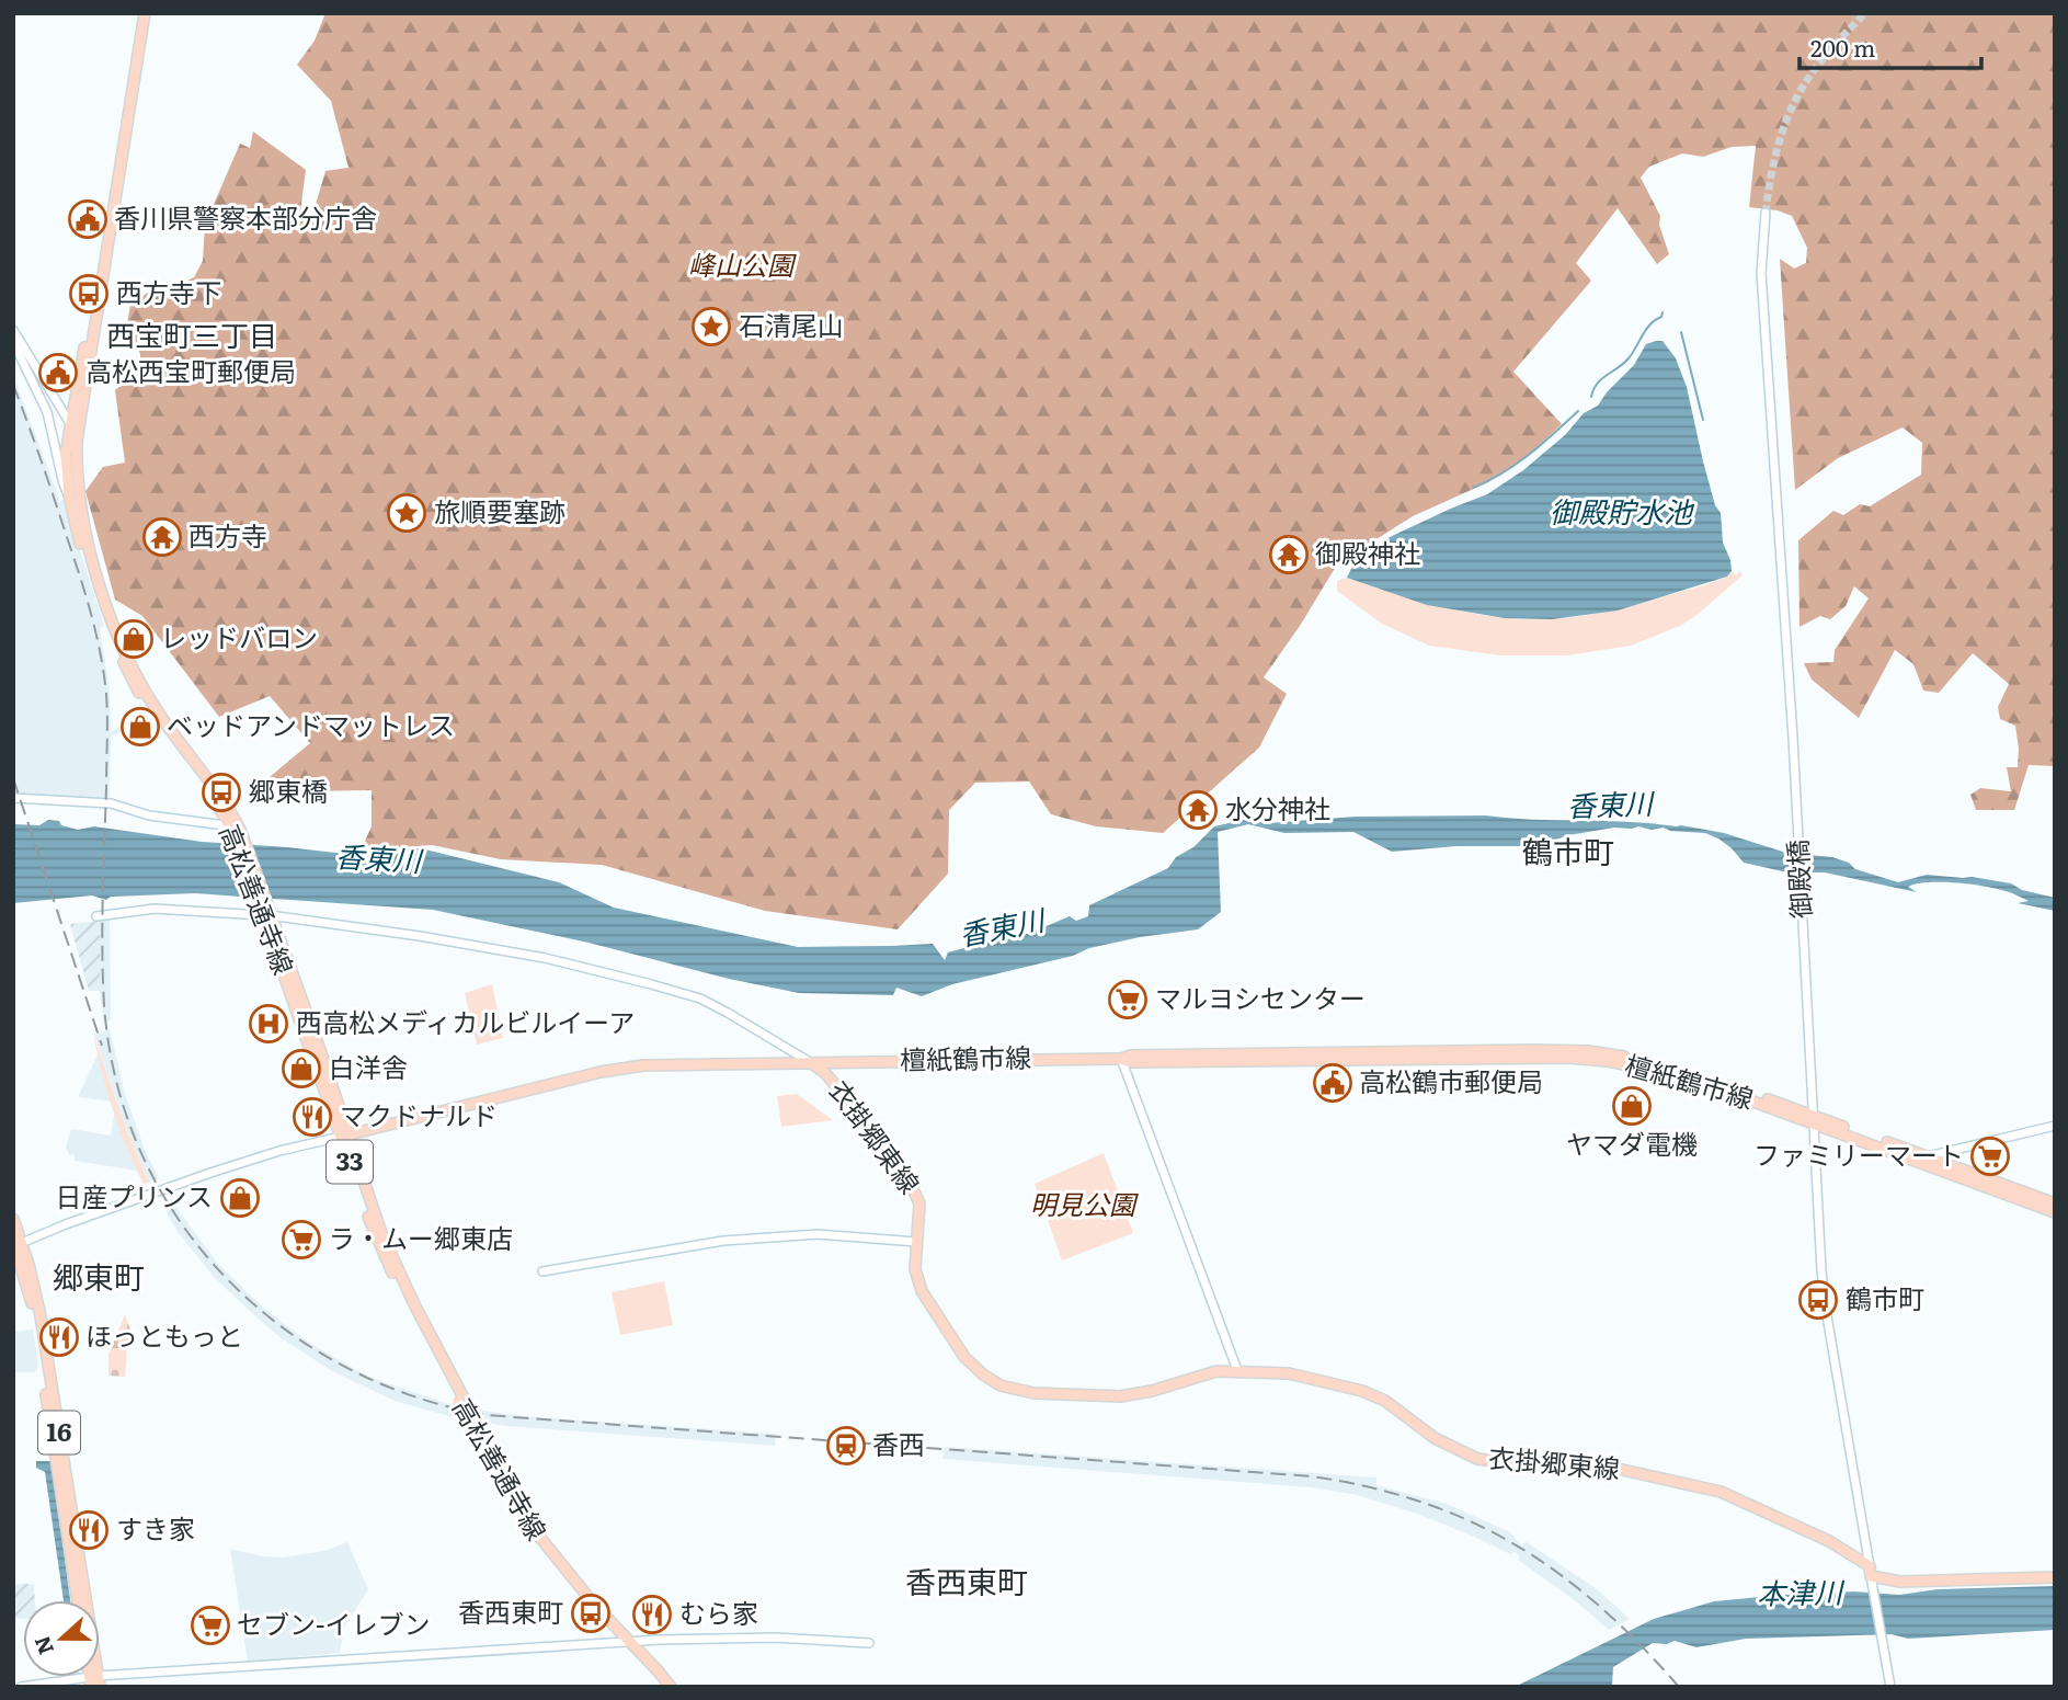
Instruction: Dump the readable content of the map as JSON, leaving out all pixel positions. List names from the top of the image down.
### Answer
{
  "streets": {
    "main road": [
      "高松善通寺線",
      "檀紙鶴市線",
      "衣掛郷東線",
      "33",
      "16"
    ],
    "street": ["御殿橋"]
  },
  "crossings": [
    ["御殿橋", "檀紙鶴市線"],
    ["御殿橋", "衣掛郷東線"],
    ["高松善通寺線", "衣掛郷東線"],
    ["檀紙鶴市線", "衣掛郷東線"]
  ],
  "districts": [
    "西宝町三丁目",
    "鶴市町",
    "郷東町",
    "香西東町"
  ],
  "water": ["御殿貯水池", "香東川", "本津川"],
  "parks": ["峰山公園", "明見公園"],
  "places": {
    "public building": ["香川県警察本部分庁舎", "高松西宝町郵便局", "高松鶴市郵便局"],
    "bus stop": [
      "西方寺下",
      "郷東橋",
      "鶴市町",
      "香西東町"
    ],
    "place": ["石清尾山", "旅順要塞跡"],
    "temple": ["西方寺", "御殿神社", "水分神社"],
    "shop": [
      "レッドバロン",
      "ベッドアンドマットレス",
      "白洋舎",
      "ヤマダ電機",
      "日産プリンス"
    ],
    "supermarket": [
      "マルヨシセンター",
      "ファミリーマート",
      "ラ・ムー郷東店",
      "セブン-イレブン"
    ],
    "hospital": ["西高松メディカルビルイーア"],
    "restaurant": [
      "マクドナルド",
      "ほっともっと",
      "すき家",
      "むら家"
    ],
    "station": ["香西"]
  },
  "scale_bar": "200 m",
  "north": "left"
}
